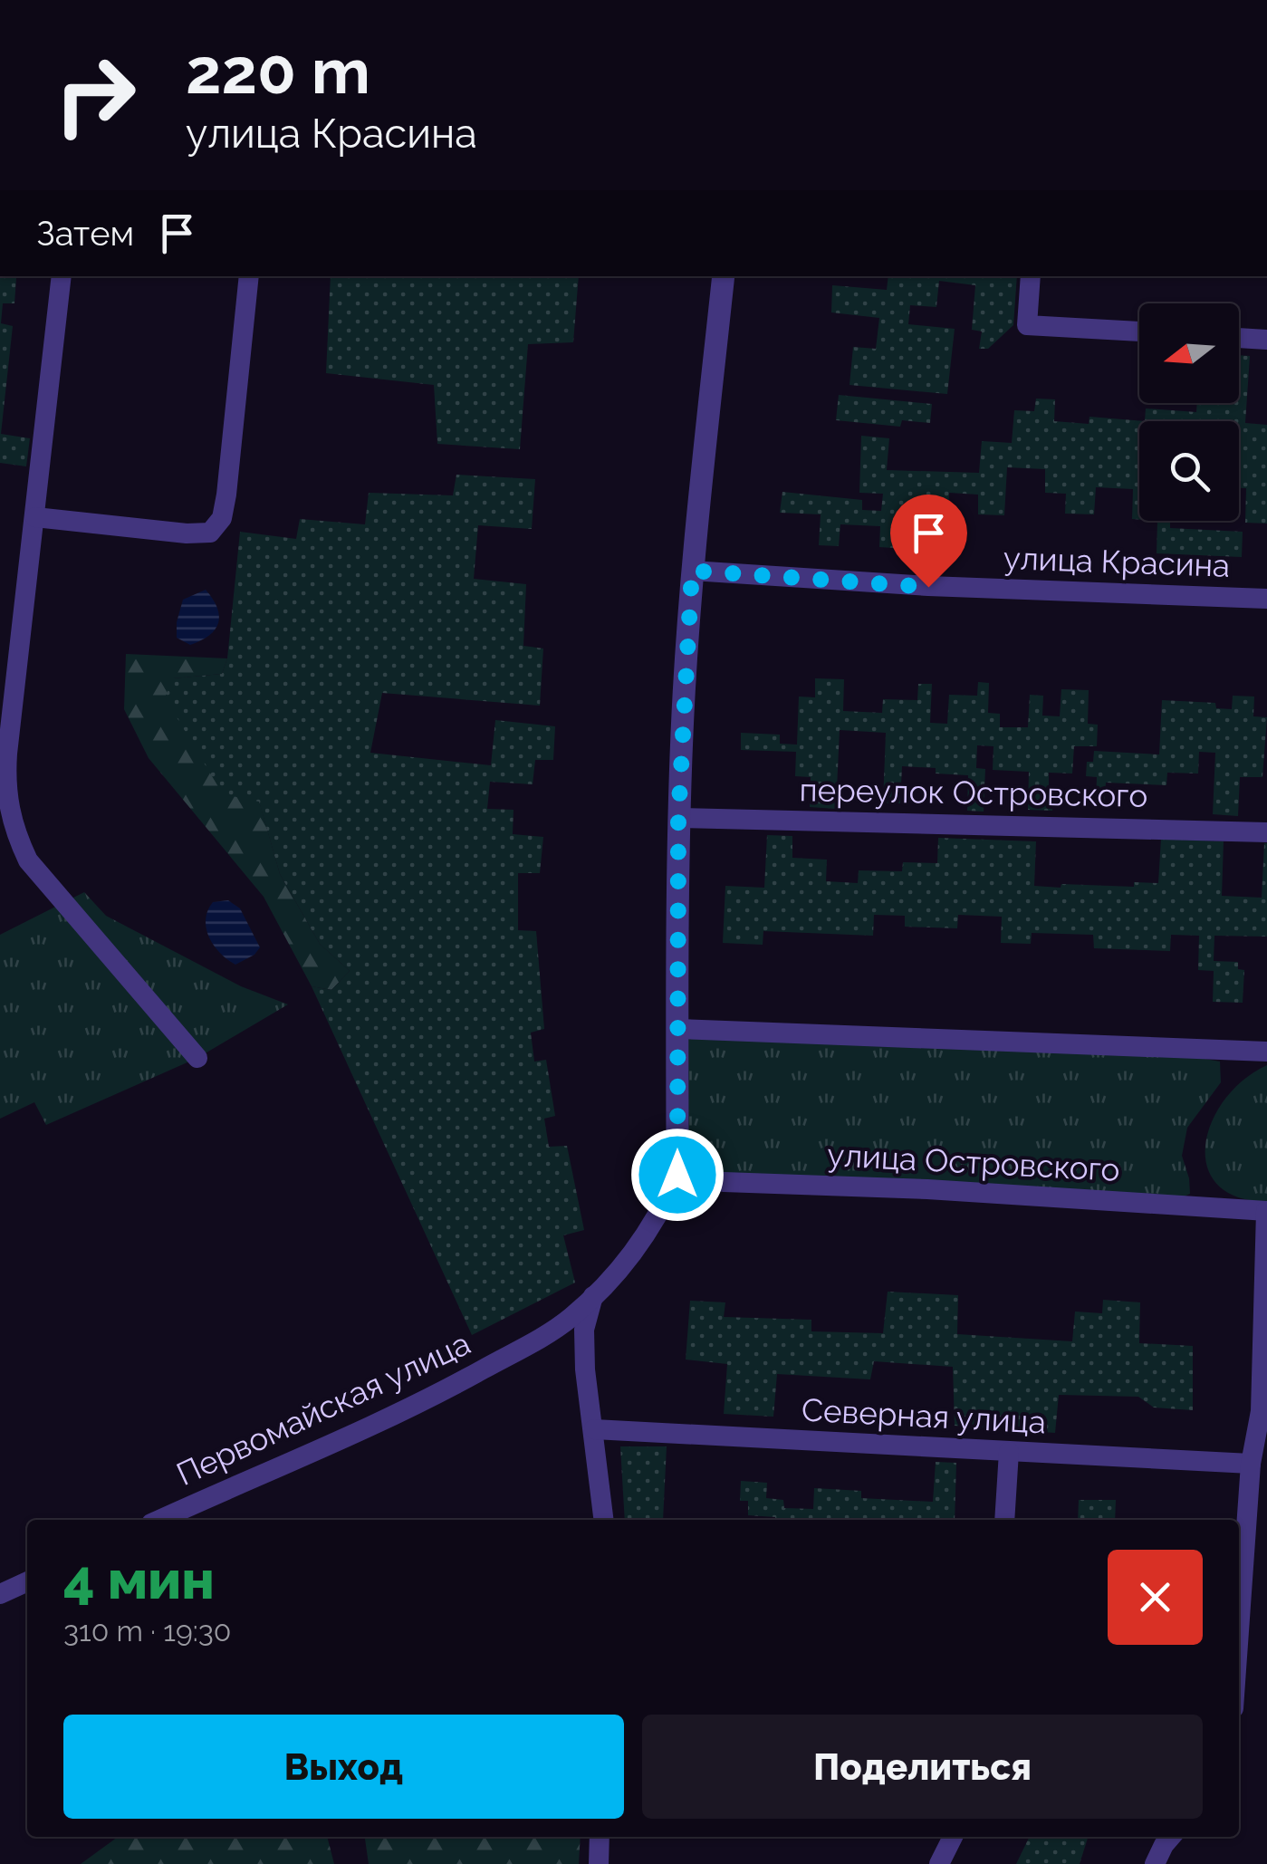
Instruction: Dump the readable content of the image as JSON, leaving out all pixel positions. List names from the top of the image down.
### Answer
{
  "streets": {
    "street": [
      "улица Красина",
      "переулок Островского",
      "улица Островского",
      "Первомайская улица",
      "Северная улица"
    ]
  },
  "crossings": [
    ["улица Красина", "Первомайская улица"],
    ["переулок Островского", "Первомайская улица"],
    ["улица Островского", "Первомайская улица"]
  ],
  "north": "left",
  "page": {
    "turn": ["220 m", "улица Красина"],
    "then": "Затем",
    "heading": ["4 мин", "310 m · 19:30"],
    "buttons": ["Выход", "Поделиться"]
  }
}
